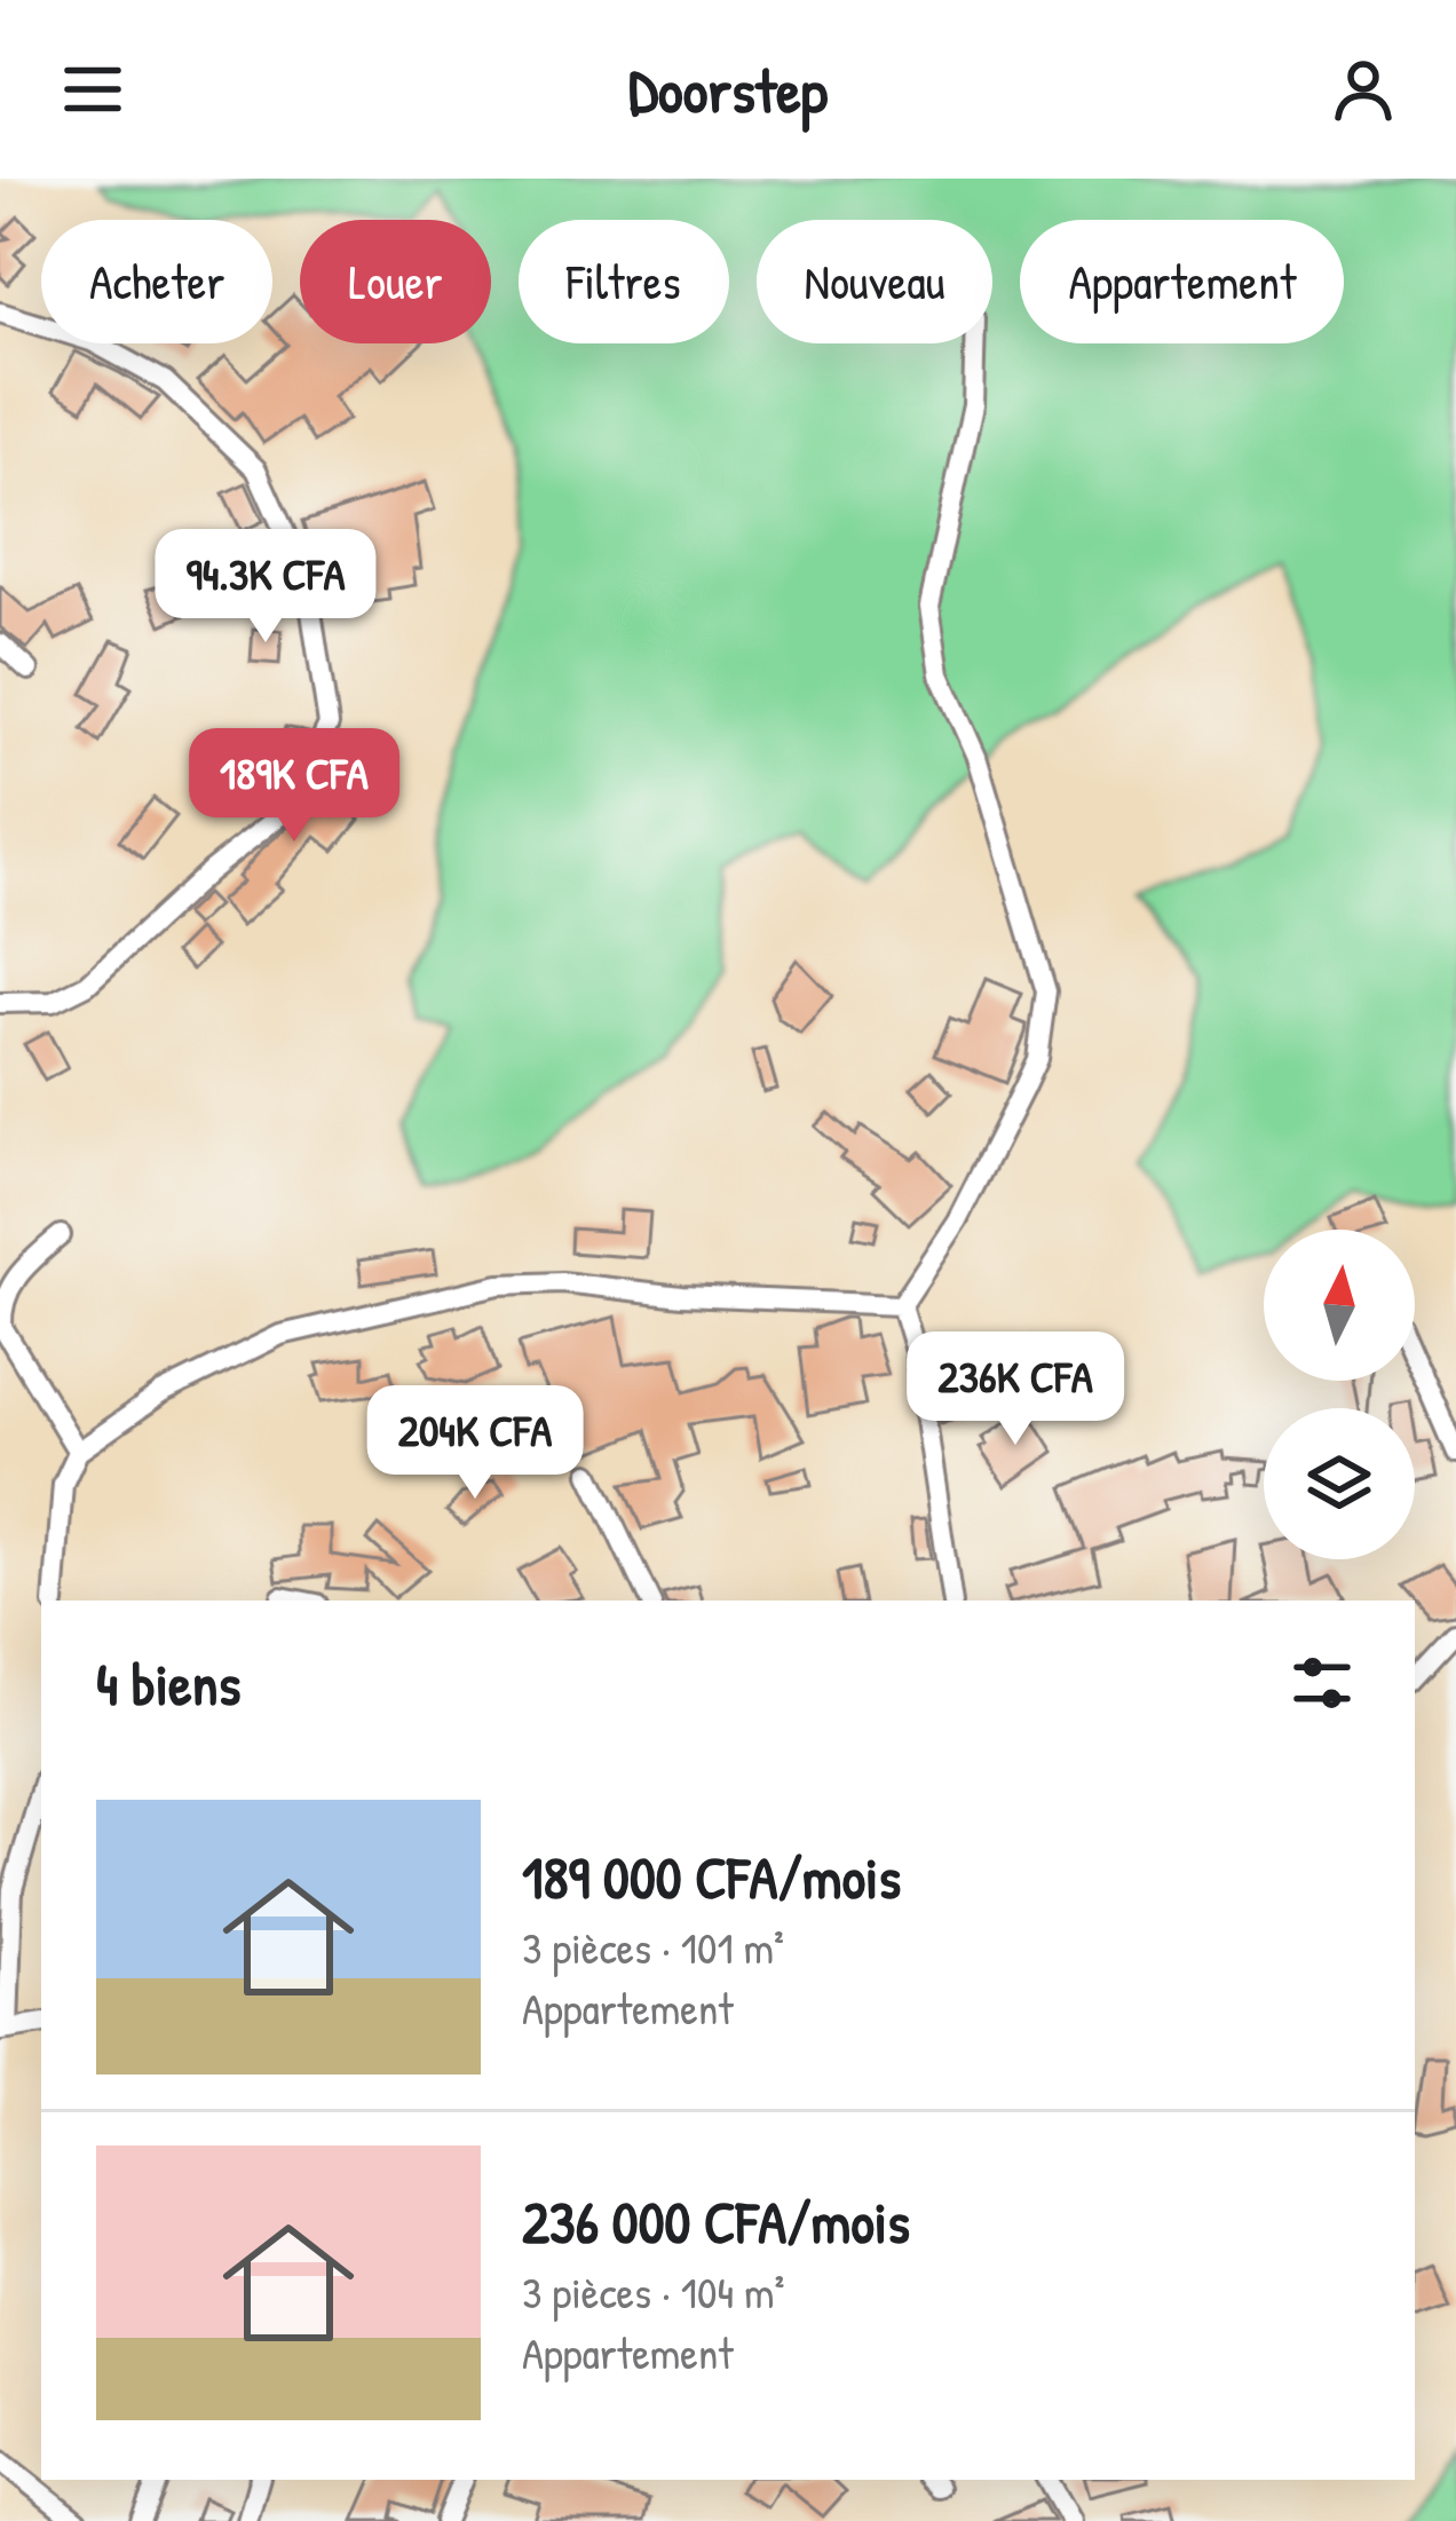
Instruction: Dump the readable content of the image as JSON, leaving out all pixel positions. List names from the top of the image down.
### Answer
{
  "north": "top",
  "page": {
    "header": "Doorstep",
    "chip": [
      "Acheter",
      "Louer",
      "Filtres",
      "Nouveau",
      "Appartement"
    ],
    "price": [
      "94.3K CFA",
      "189K CFA",
      "236K CFA",
      "204K CFA"
    ],
    "heading": "4 biens",
    "list": [
      {
        "name": "189 000 CFA/mois",
        "note": "3 pièces · 101 m² · Appartement"
      },
      {
        "name": "236 000 CFA/mois",
        "note": "3 pièces · 104 m² · Appartement"
      }
    ]
  }
}
